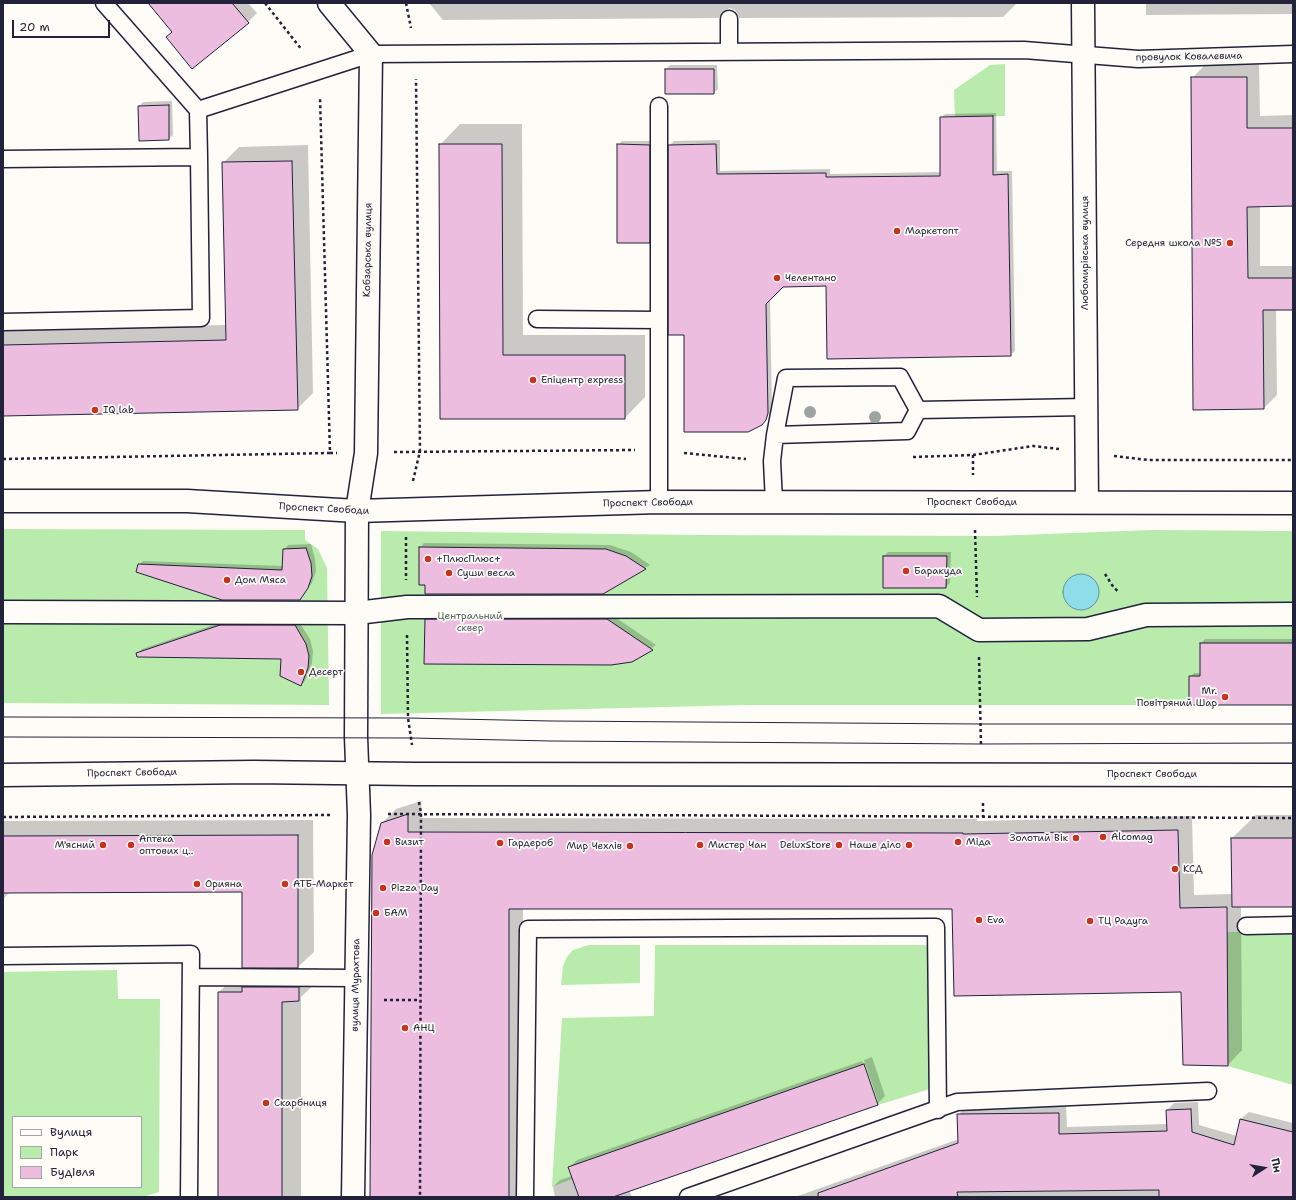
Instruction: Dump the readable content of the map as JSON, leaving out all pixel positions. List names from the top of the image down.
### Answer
{
  "streets": {
    "street": [
      "Кобзарська вулиця",
      "Любомирівська вулиця",
      "Проспект Свободи",
      "вулиця Мурахтова"
    ],
    "lane": ["провулок Ковалевича"]
  },
  "crossings": [
    ["провулок Ковалевича", "Кобзарська вулиця"],
    ["провулок Ковалевича", "Любомирівська вулиця"],
    ["Кобзарська вулиця", "Проспект Свободи"],
    ["Кобзарська вулиця", "вулиця Мурахтова"],
    ["Любомирівська вулиця", "Проспект Свободи"],
    ["Проспект Свободи", "вулиця Мурахтова"]
  ],
  "parks": ["Центральний сквер"],
  "places": [
    "Маркетопт",
    "Середня школа №5",
    "Челентано",
    "Епіцентр express",
    "IQ lab",
    "+ПлюсПлюс+",
    "Баракуда",
    "Суши весла",
    "Дом Мяса",
    "Десерт",
    "Mr. Повітряний Шар",
    "Alcomag",
    "Золотий Вік",
    "Визит",
    "Міда",
    "Гардероб",
    "М'ясний",
    "Аптека оптових ц‥",
    "Мистер Чан",
    "DeluxStore",
    "Наше діло",
    "Мир Чехлів",
    "КСД",
    "Орияна",
    "АТБ-Маркет",
    "Pizza Day",
    "БАМ",
    "Eva",
    "ТЦ Радуга",
    "АНЦ",
    "Скарбниця"
  ],
  "legend": ["Вулиця", "Парк", "Будівля"],
  "scale_bar": "20 m",
  "north": "right"
}
